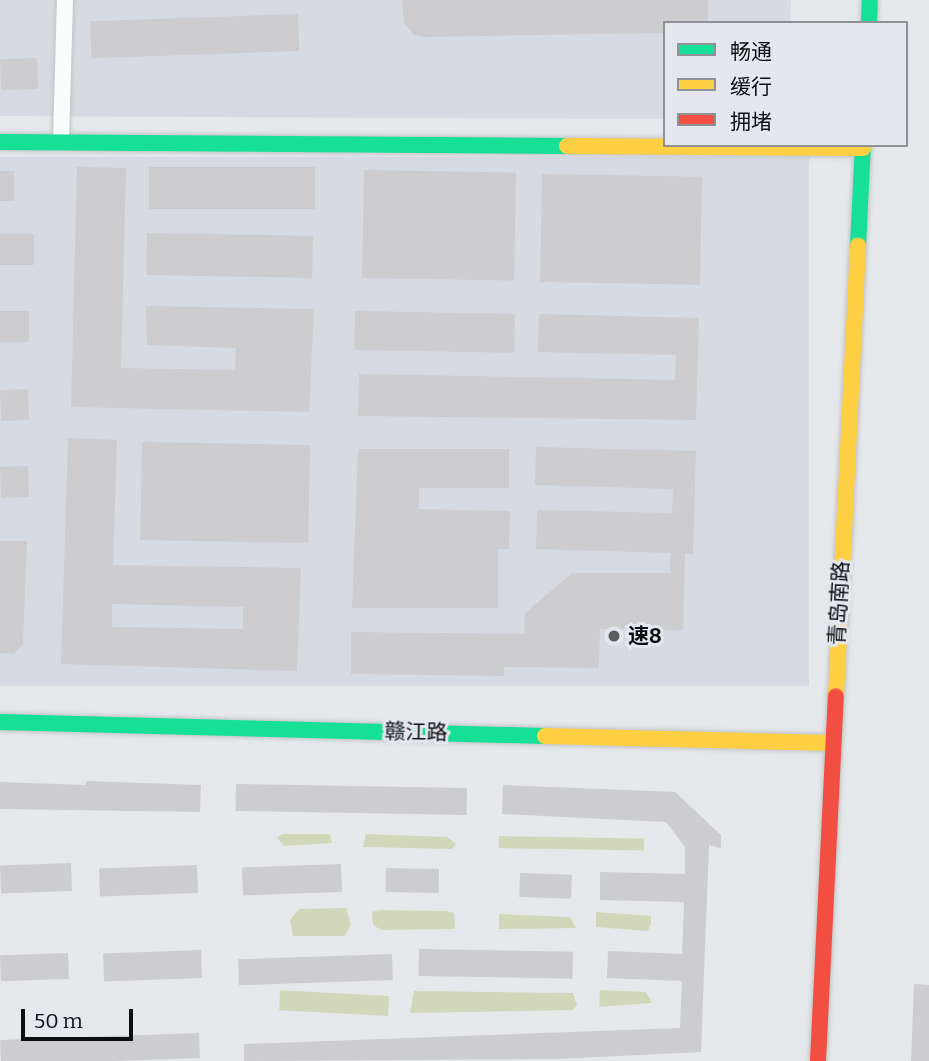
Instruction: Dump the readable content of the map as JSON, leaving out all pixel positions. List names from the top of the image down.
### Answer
{
  "streets": {
    "main road": ["青岛南路", "赣江路"]
  },
  "crossings": [
    ["青岛南路", "赣江路"]
  ],
  "places": ["速8"],
  "legend": ["畅通", "缓行", "拥堵"],
  "scale_bar": "50 m"
}
